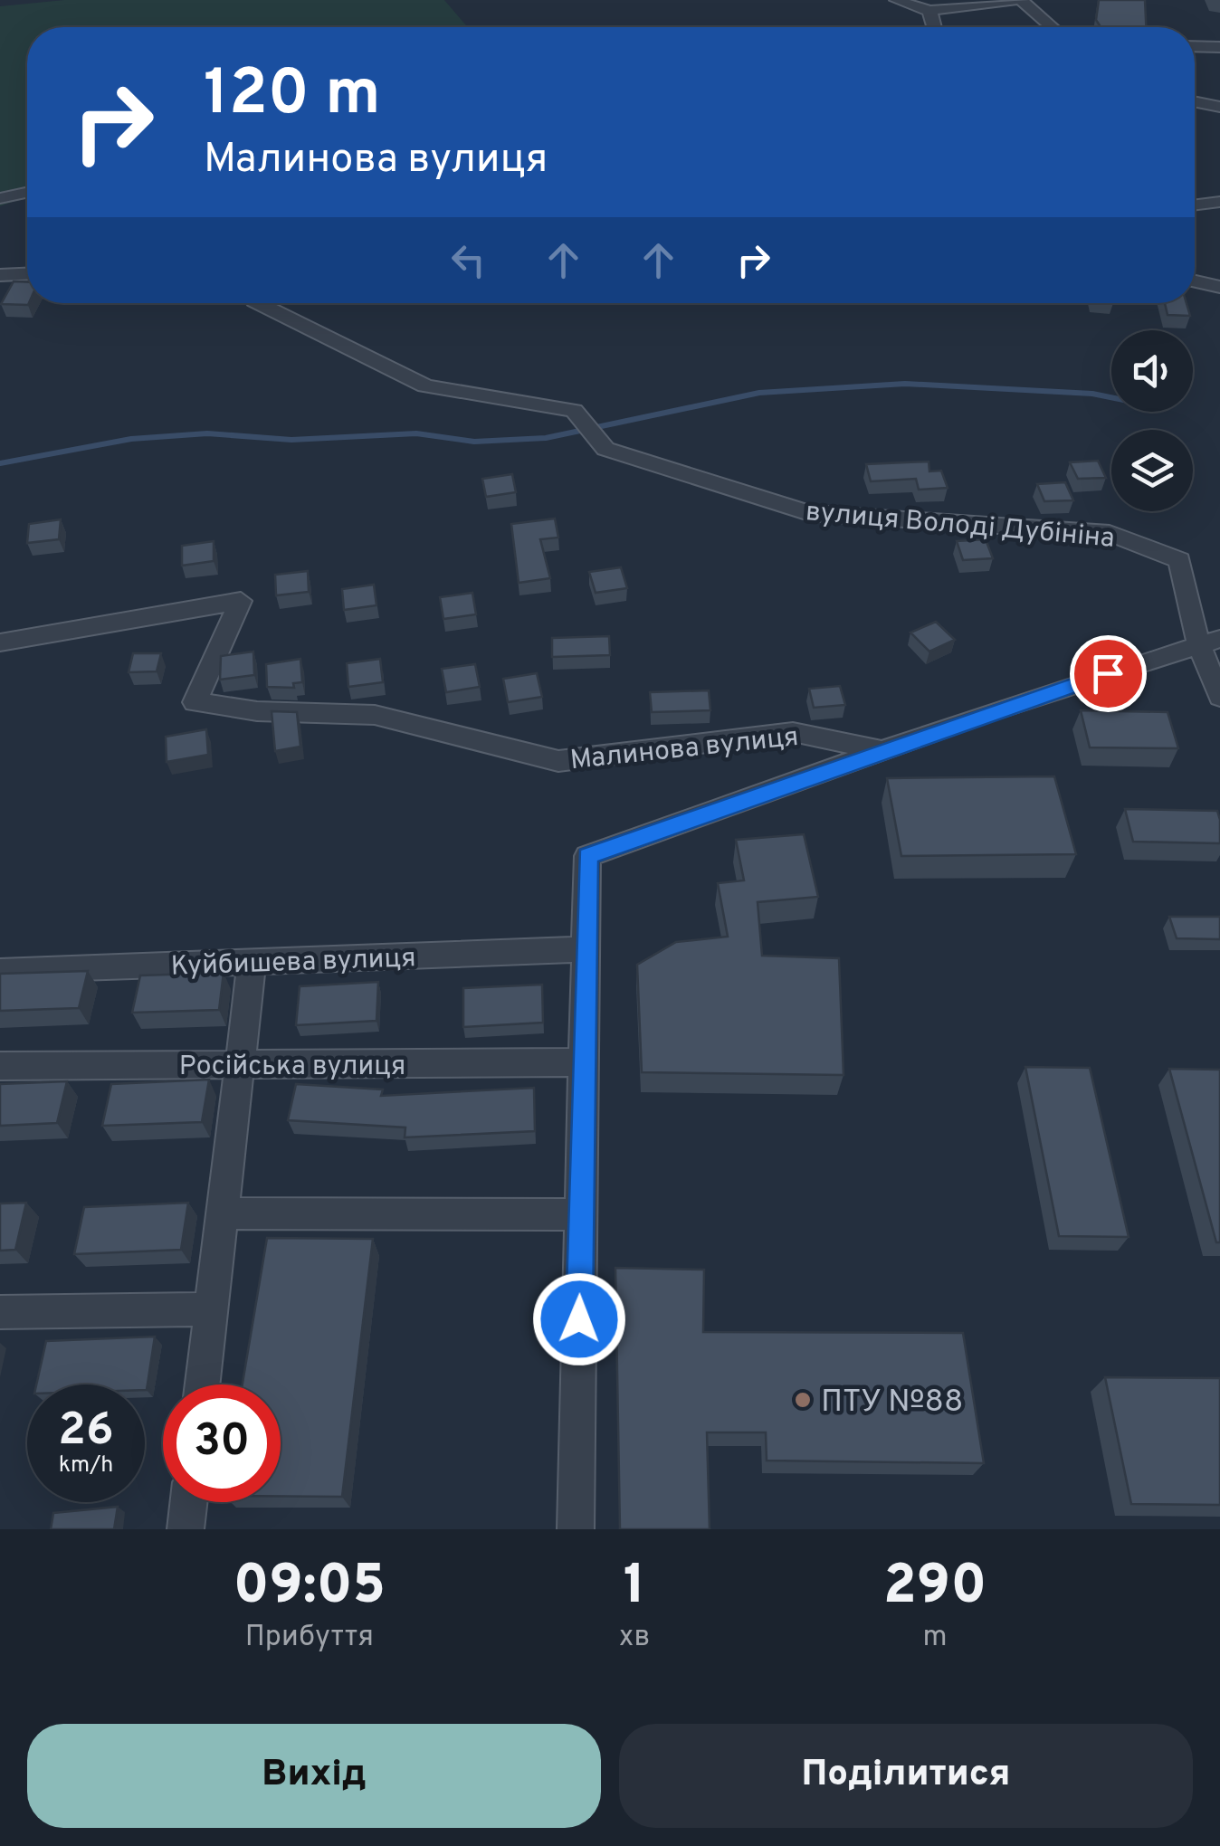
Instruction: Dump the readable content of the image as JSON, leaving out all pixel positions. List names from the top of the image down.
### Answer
{
  "streets": {
    "street": [
      "вулиця Володі Дубініна",
      "Малинова вулиця",
      "Куйбишева вулиця",
      "Російська вулиця"
    ]
  },
  "crossings": [
    ["вулиця Володі Дубініна", "Малинова вулиця"],
    ["Малинова вулиця", "Куйбишева вулиця"],
    ["Малинова вулиця", "Російська вулиця"]
  ],
  "places": ["ПТУ №88"],
  "page": {
    "turn": ["120 m", "Малинова вулиця"],
    "speed": "26 km/h",
    "limit": "30",
    "eta": [
      "09:05",
      "Прибуття",
      "1",
      "хв",
      "290",
      "m"
    ],
    "buttons": ["Вихід", "Поділитися"]
  }
}
